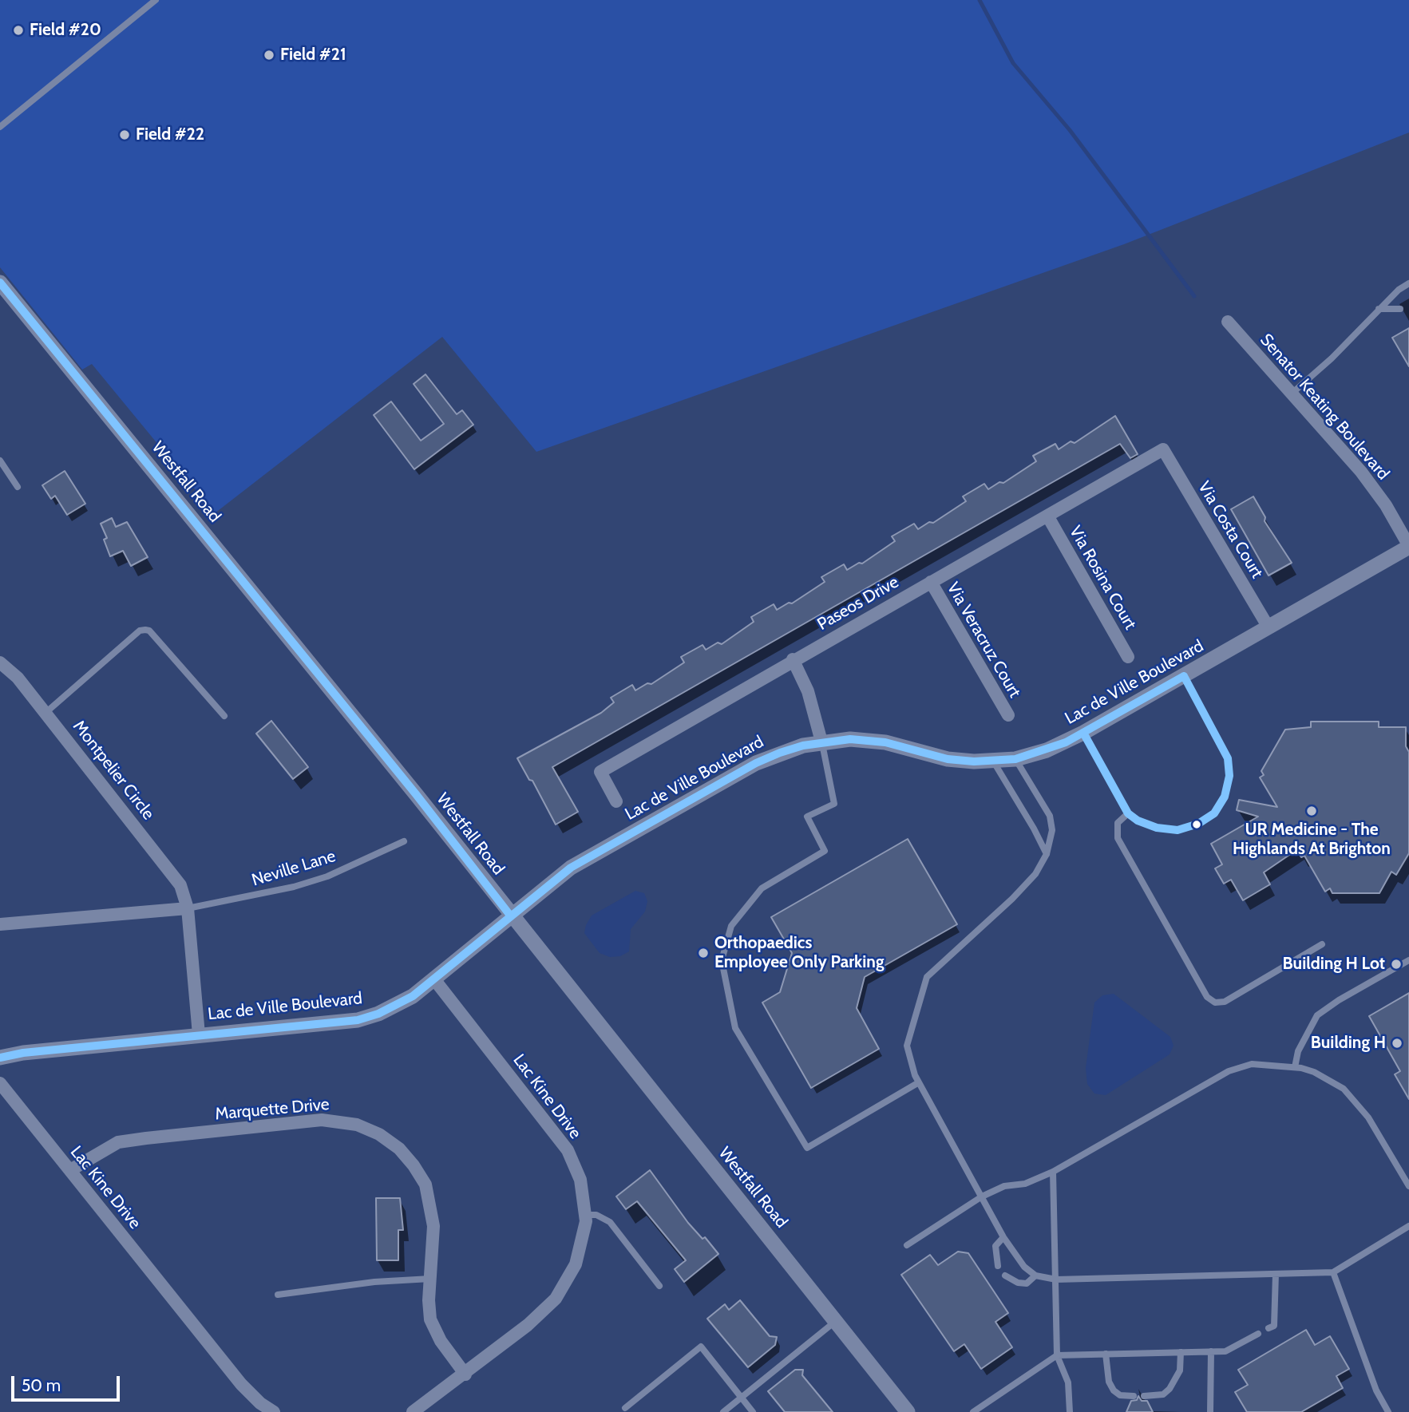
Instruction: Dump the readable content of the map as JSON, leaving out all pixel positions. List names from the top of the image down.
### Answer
{
  "streets": {
    "street": [
      "Senator Keating Boulevard",
      "Westfall Road",
      "Via Costa Court",
      "Via Rosina Court",
      "Paseos Drive",
      "Via Veracruz Court",
      "Lac de Ville Boulevard",
      "Montpelier Circle",
      "Lac Kine Drive",
      "Marquette Drive"
    ],
    "lane": ["Neville Lane"]
  },
  "crossings": [
    ["Senator Keating Boulevard", "Lac de Ville Boulevard"],
    ["Westfall Road", "Lac de Ville Boulevard"],
    ["Via Costa Court", "Paseos Drive"],
    ["Via Costa Court", "Lac de Ville Boulevard"],
    ["Via Rosina Court", "Paseos Drive"],
    ["Paseos Drive", "Via Veracruz Court"],
    ["Lac de Ville Boulevard", "Montpelier Circle"],
    ["Lac de Ville Boulevard", "Lac Kine Drive"],
    ["Montpelier Circle", "Neville Lane"],
    ["Lac Kine Drive", "Marquette Drive"]
  ],
  "places": [
    "Field #20",
    "Field #21",
    "Field #22",
    "UR Medicine - The Highlands At Brighton",
    "Orthopaedics Employee Only Parking",
    "Building H Lot",
    "Building H"
  ],
  "scale_bar": "50 m"
}
